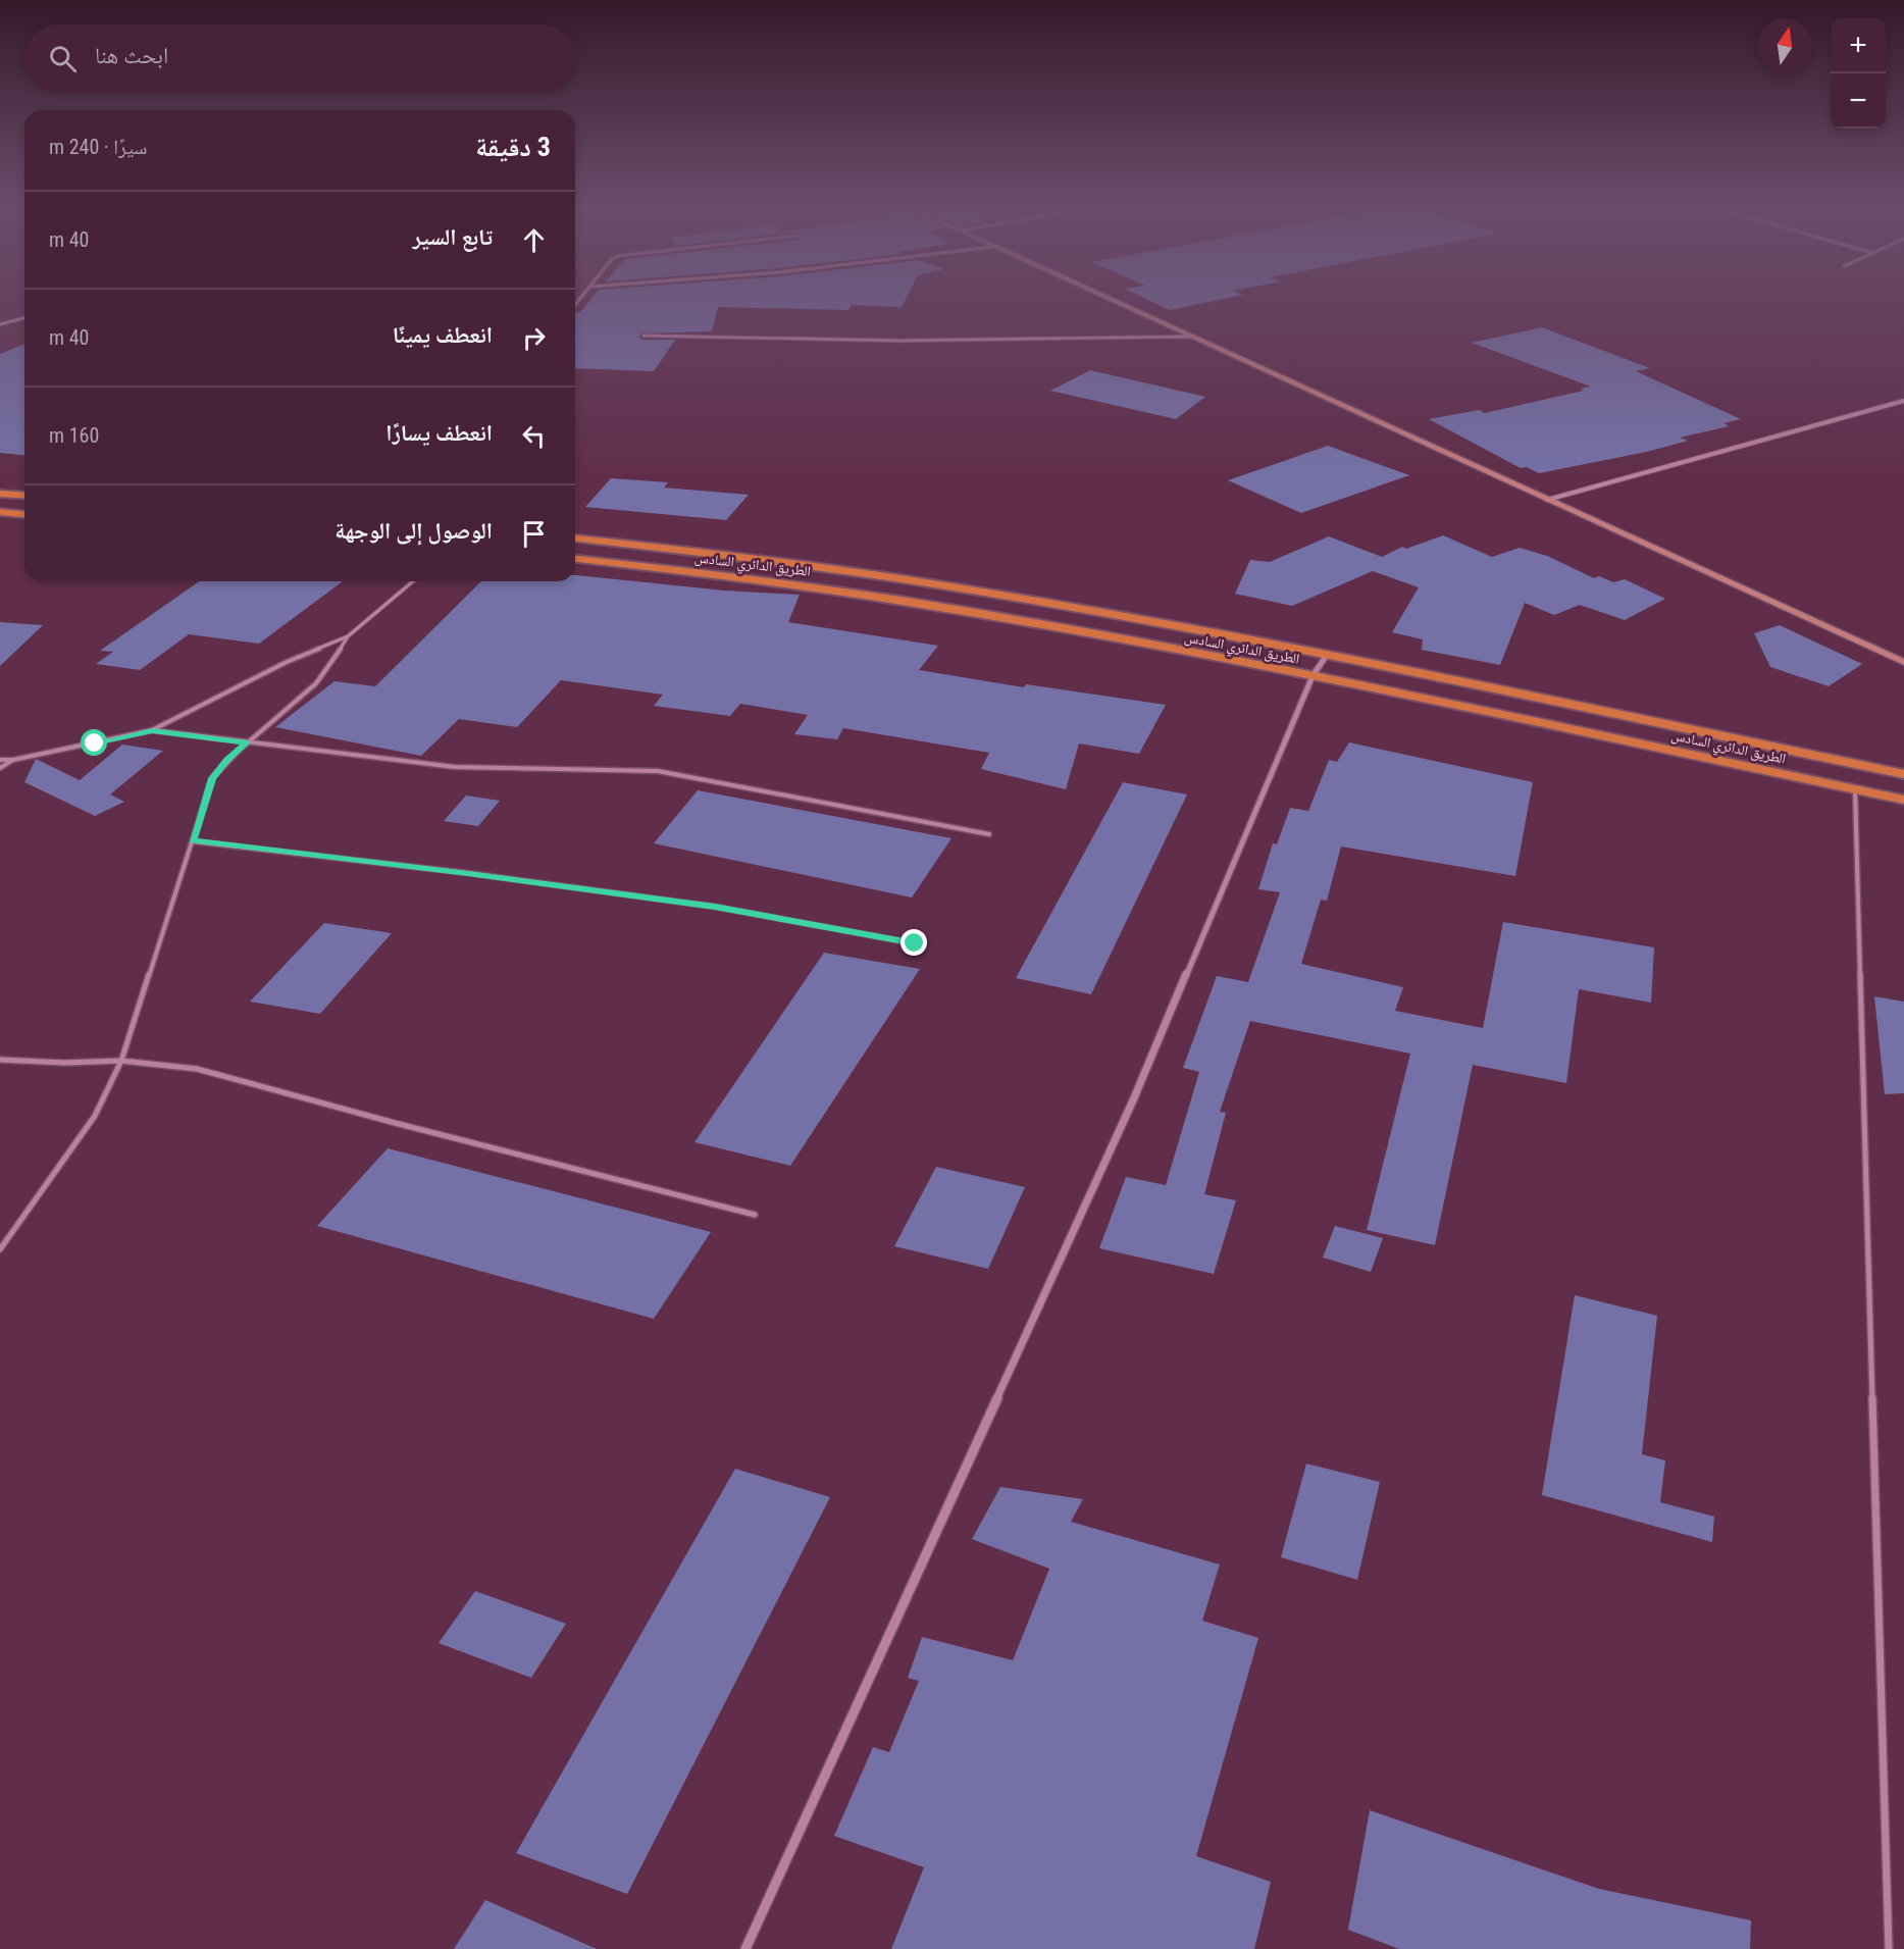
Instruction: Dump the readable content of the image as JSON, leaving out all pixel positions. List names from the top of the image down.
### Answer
{
  "streets": {
    "highway": ["الطريق الدائري السادس"]
  },
  "north": "top",
  "page": {
    "map_buttons": ["+", "−"],
    "search": "ابحث هنا",
    "heading": ["3 دقيقة", "سيرًا · 240 m"],
    "list": [
      ["تابع السير", "40 m"],
      ["انعطف يمينًا", "40 m"],
      ["انعطف يسارًا", "160 m"],
      "الوصول إلى الوجهة"
    ]
  }
}
